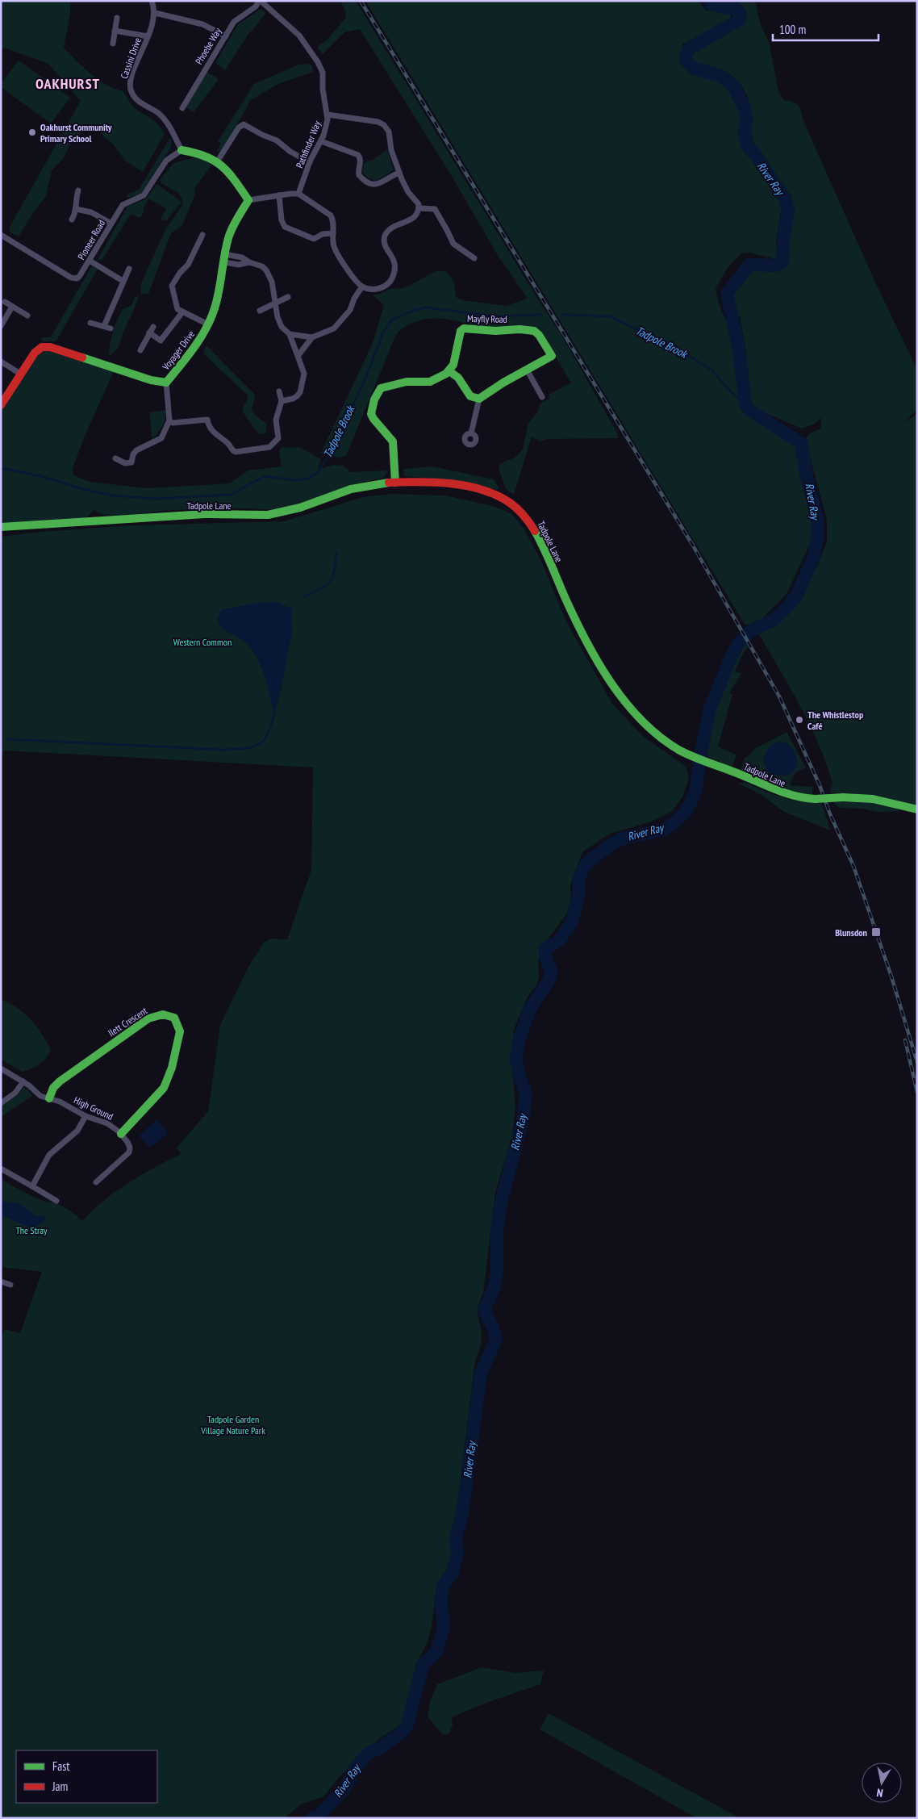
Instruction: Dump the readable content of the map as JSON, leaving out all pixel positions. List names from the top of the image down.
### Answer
{
  "streets": {
    "street": [
      "Phoebe Way",
      "Cassini Drive",
      "Pathfinder Way",
      "Pioneer Road",
      "Mayfly Road",
      "Voyager Drive",
      "Tadpole Lane",
      "Ilett Crescent",
      "High Ground"
    ]
  },
  "crossings": [
    ["Phoebe Way", "Pathfinder Way"],
    ["Cassini Drive", "Pioneer Road"],
    ["Ilett Crescent", "High Ground"]
  ],
  "districts": ["OAKHURST"],
  "water": ["River Ray", "Tadpole Brook"],
  "parks": ["Western Common", "The Stray", "Tadpole Garden Village Nature Park"],
  "places": {
    "other": ["Oakhurst Community Primary School", "The Whistlestop Café"],
    "transit": ["Blunsdon"]
  },
  "legend": ["Fast", "Jam"],
  "scale_bar": "100 m",
  "north": "bottom"
}
